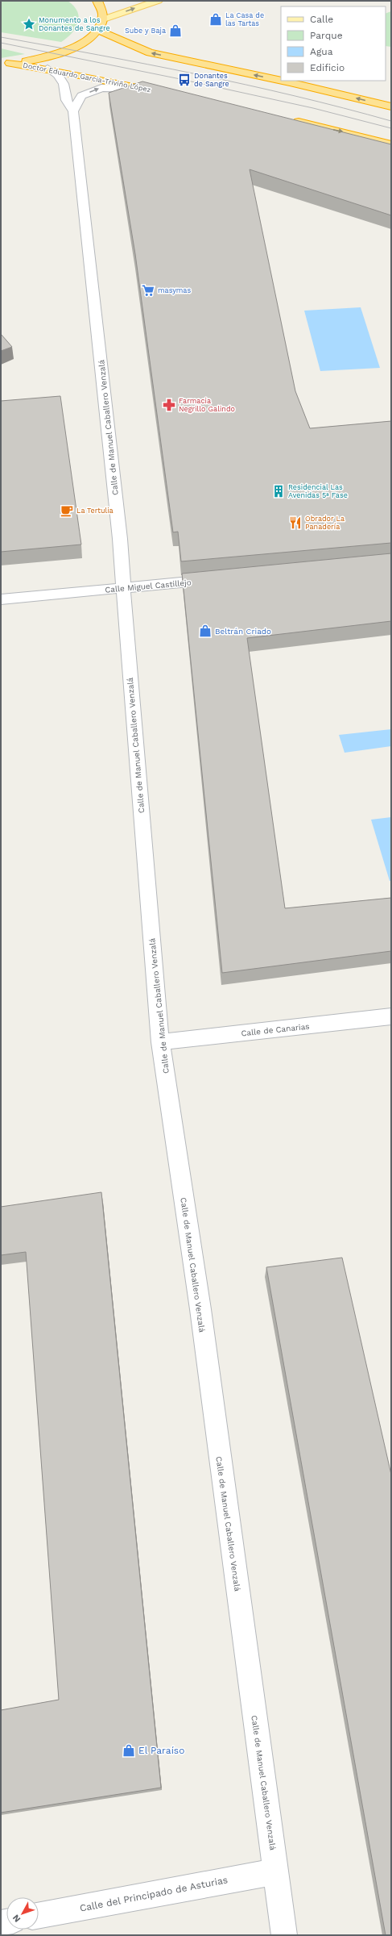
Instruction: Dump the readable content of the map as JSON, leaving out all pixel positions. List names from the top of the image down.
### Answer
{
  "streets": {
    "highway": ["Doctor Eduardo García-Triviño López"],
    "street": [
      "Calle de Manuel Caballero Venzalá",
      "Calle Miguel Castillejo",
      "Calle de Canarias",
      "Calle del Principado de Asturias"
    ]
  },
  "crossings": [
    ["Doctor Eduardo García-Triviño López", "Calle de Manuel Caballero Venzalá"],
    ["Calle de Manuel Caballero Venzalá", "Calle Miguel Castillejo"],
    ["Calle de Manuel Caballero Venzalá", "Calle de Canarias"],
    ["Calle de Manuel Caballero Venzalá", "Calle del Principado de Asturias"]
  ],
  "places": {
    "shop": [
      "La Casa de las Tartas",
      "Sube y Baja",
      "Beltrán Criado",
      "El Paraíso"
    ],
    "place": ["Monumento a los Donantes de Sangre"],
    "bus stop": ["Donantes de Sangre"],
    "supermarket": ["masymas"],
    "pharmacy": ["Farmacia Negrillo Galindo"],
    "building": ["Residencial Las Avenidas 5ª Fase"],
    "cafe": ["La Tertulia"],
    "restaurant": ["Obrador La Panadería"]
  },
  "legend": [
    "Calle",
    "Parque",
    "Agua",
    "Edificio"
  ],
  "north": "bottom left"
}
